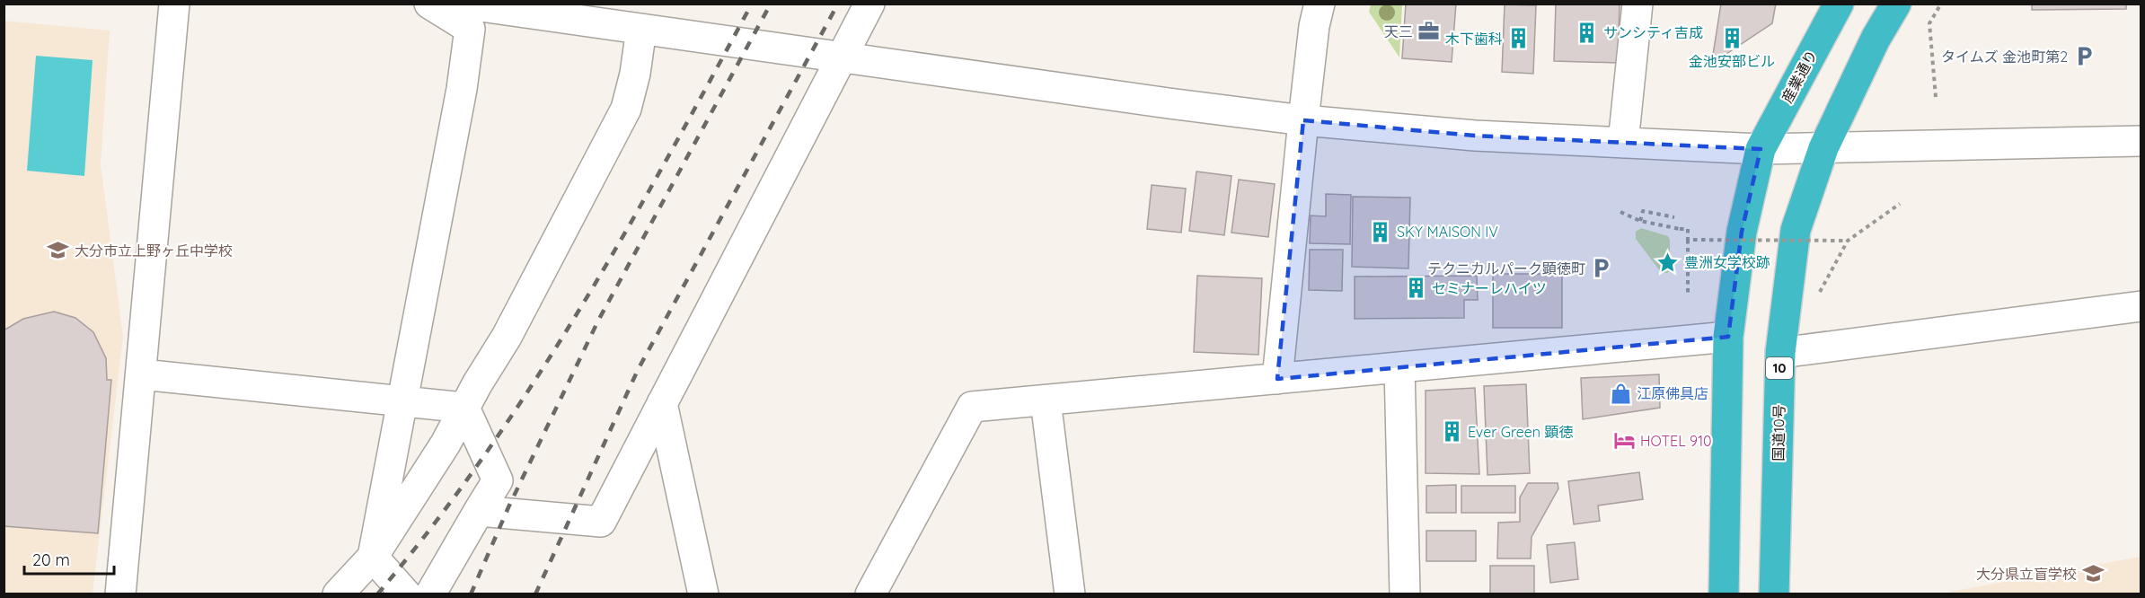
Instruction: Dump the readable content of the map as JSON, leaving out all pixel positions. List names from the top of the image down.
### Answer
{
  "streets": {
    "highway": ["産業通り", "10", "国道10号"]
  },
  "crossings": [
    ["10", "国道10号"]
  ],
  "places": {
    "office": ["天三"],
    "building": [
      "サンシティ吉成",
      "木下歯科",
      "金池安部ビル",
      "SKY MAISON IV",
      "セミナーレハイツ",
      "Ever Green 顕徳"
    ],
    "parking": ["タイムズ 金池町第2", "テクニカルパーク顕徳町"],
    "school or university": ["大分市立上野ヶ丘中学校", "大分県立盲学校"],
    "place": ["豊洲女学校跡"],
    "shop": ["江原佛具店"],
    "hotel": ["HOTEL 910"]
  },
  "scale_bar": "20 m"
}
